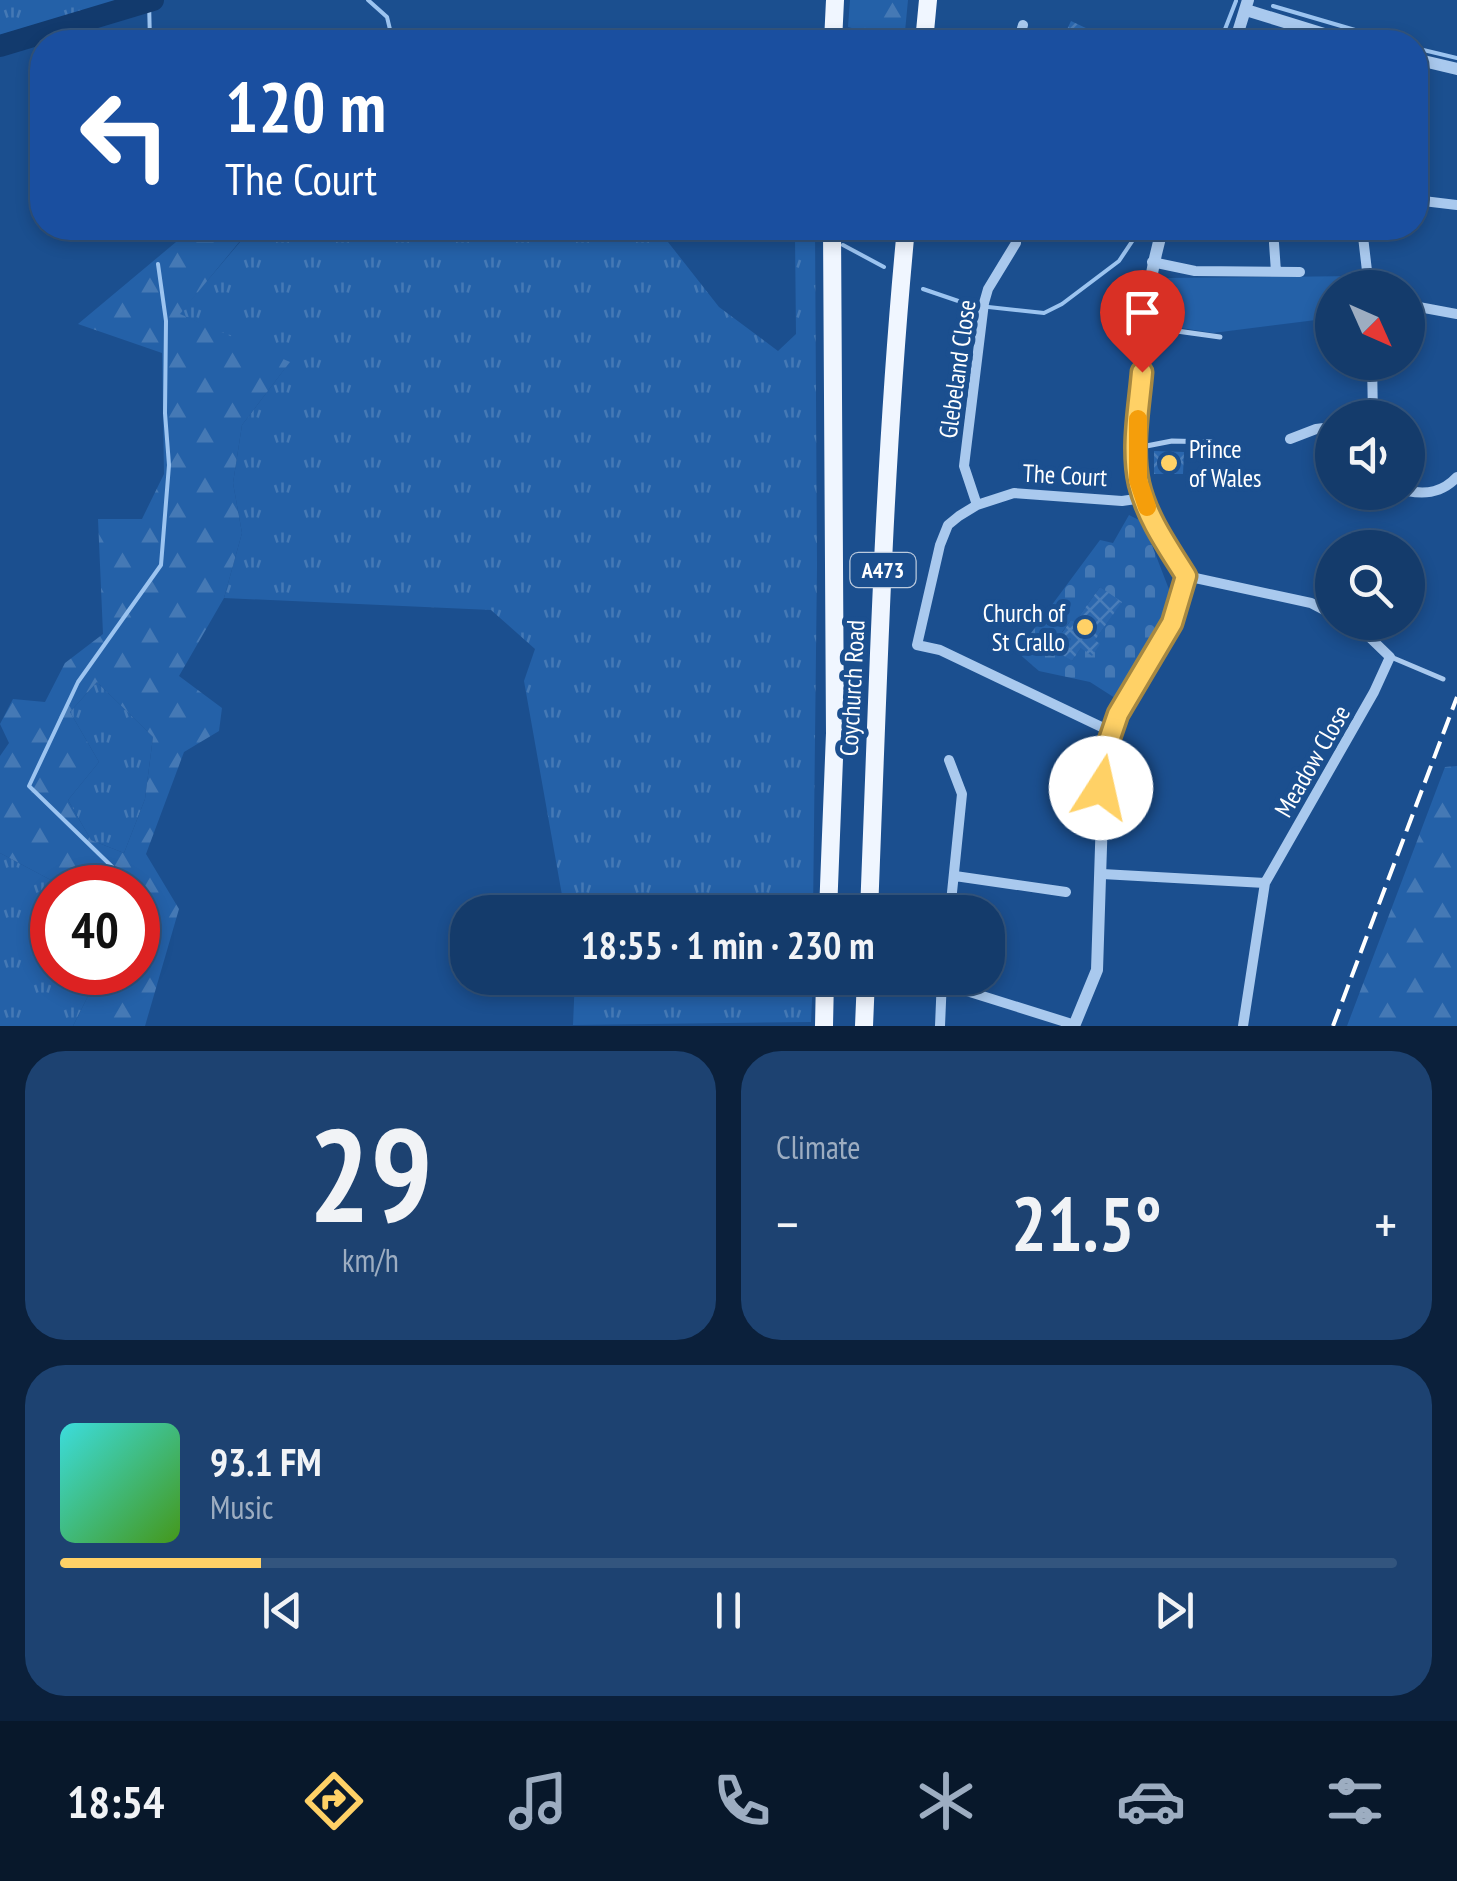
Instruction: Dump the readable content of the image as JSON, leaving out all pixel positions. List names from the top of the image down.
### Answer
{
  "streets": {
    "main road": ["A473", "Coychurch Road"],
    "street": ["Glebeland Close", "The Court", "Meadow Close"]
  },
  "crossings": [
    ["Glebeland Close", "The Court"]
  ],
  "places": ["Prince of Wales", "Church of St Crallo"],
  "north": "bottom right",
  "page": {
    "turn": ["120 m", "The Court"],
    "limit": "40",
    "trip": "18:55 · 1 min · 230 m",
    "tile": [
      ["29", "km/h"],
      "Climate"
    ],
    "heat": ["−", "21.5°", "+"],
    "song": ["93.1 FM", "Music"],
    "tabs": "18:54"
  }
}
